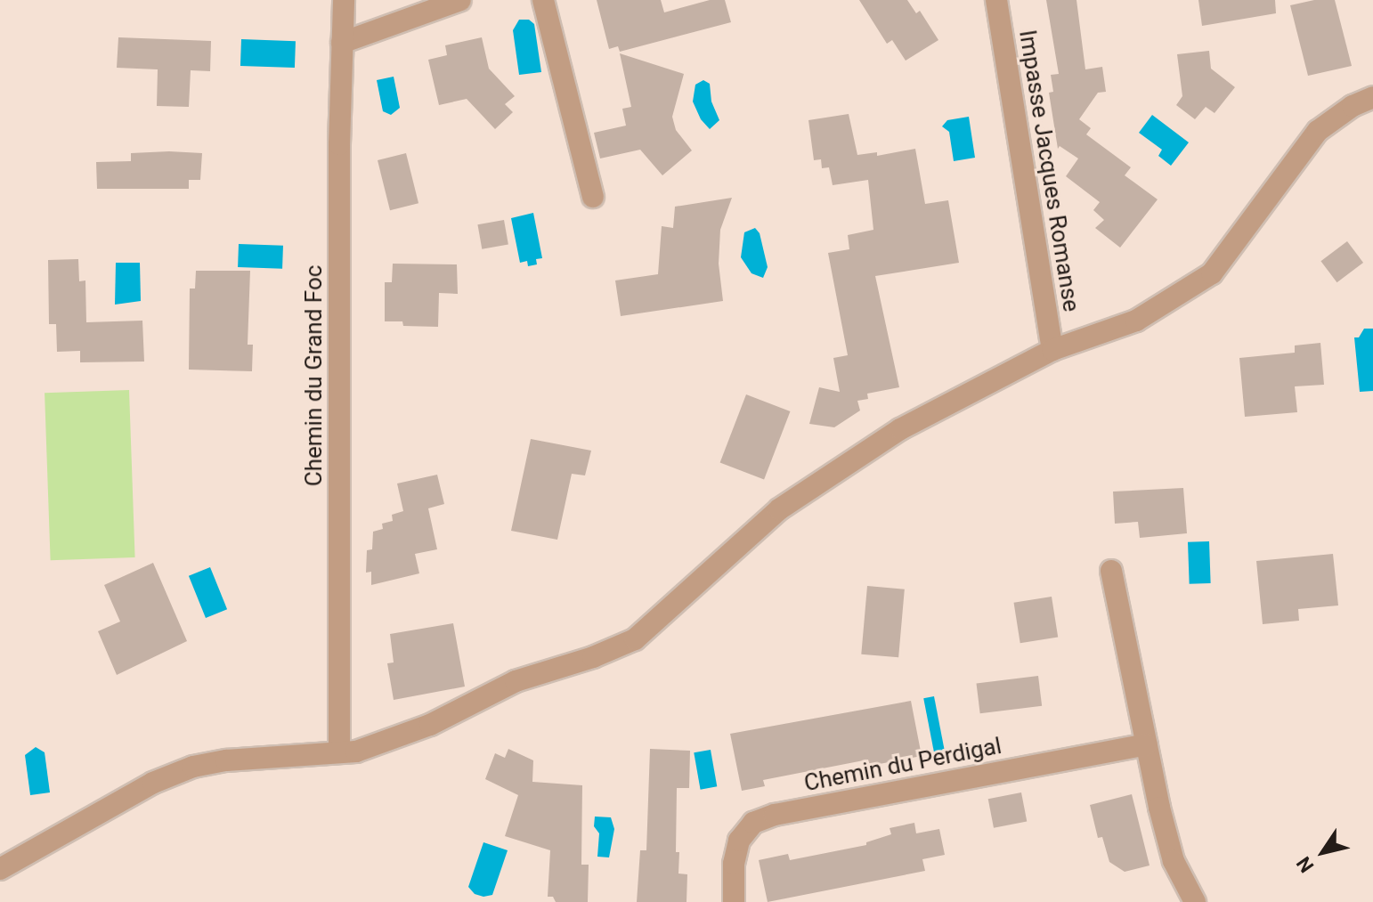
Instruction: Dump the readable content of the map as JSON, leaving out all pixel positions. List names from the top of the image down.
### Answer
{
  "streets": {
    "street": ["Impasse Jacques Romanse", "Chemin du Grand Foc", "Chemin du Perdigal"]
  },
  "north": "bottom left"
}
